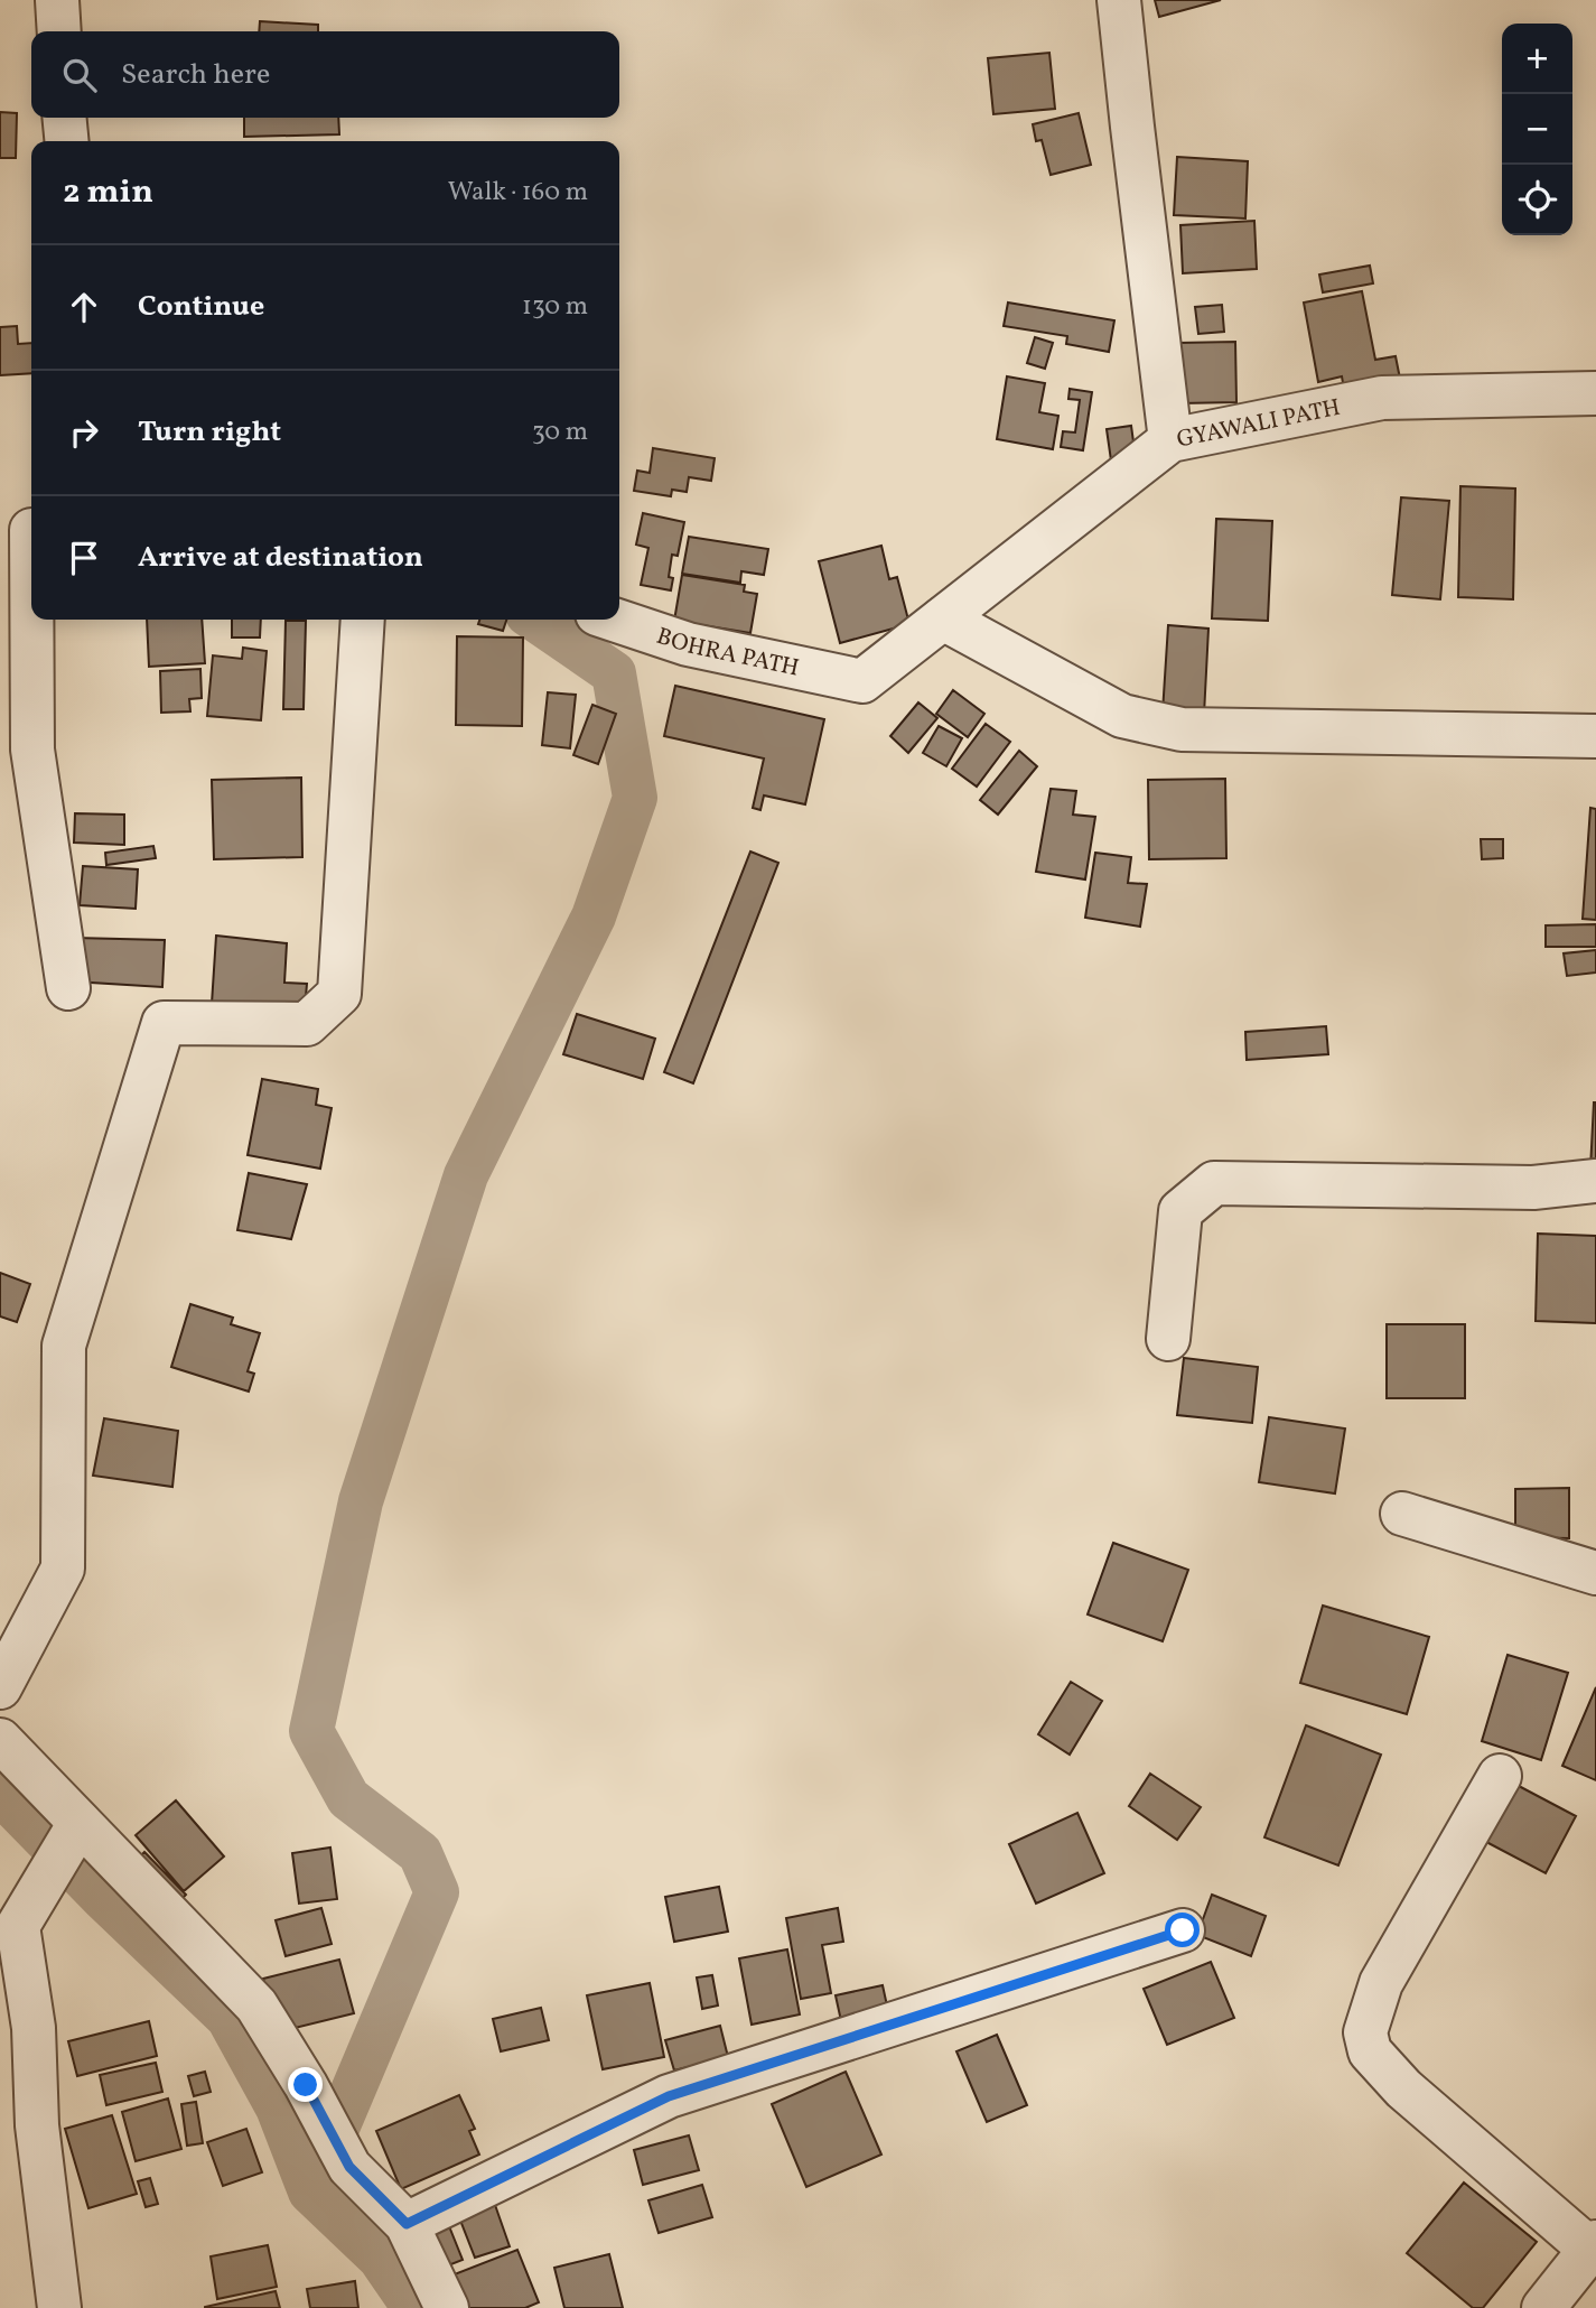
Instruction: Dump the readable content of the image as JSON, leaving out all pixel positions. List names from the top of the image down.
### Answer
{
  "streets": {
    "street": ["GYAWALI PATH", "BOHRA PATH"]
  },
  "crossings": [
    ["GYAWALI PATH", "BOHRA PATH"]
  ],
  "page": {
    "map_buttons": ["+", "−"],
    "search": "Search here",
    "heading": ["2 min", "Walk · 160 m"],
    "list": [
      ["Continue", "130 m"],
      ["Turn right", "30 m"],
      "Arrive at destination"
    ]
  }
}
